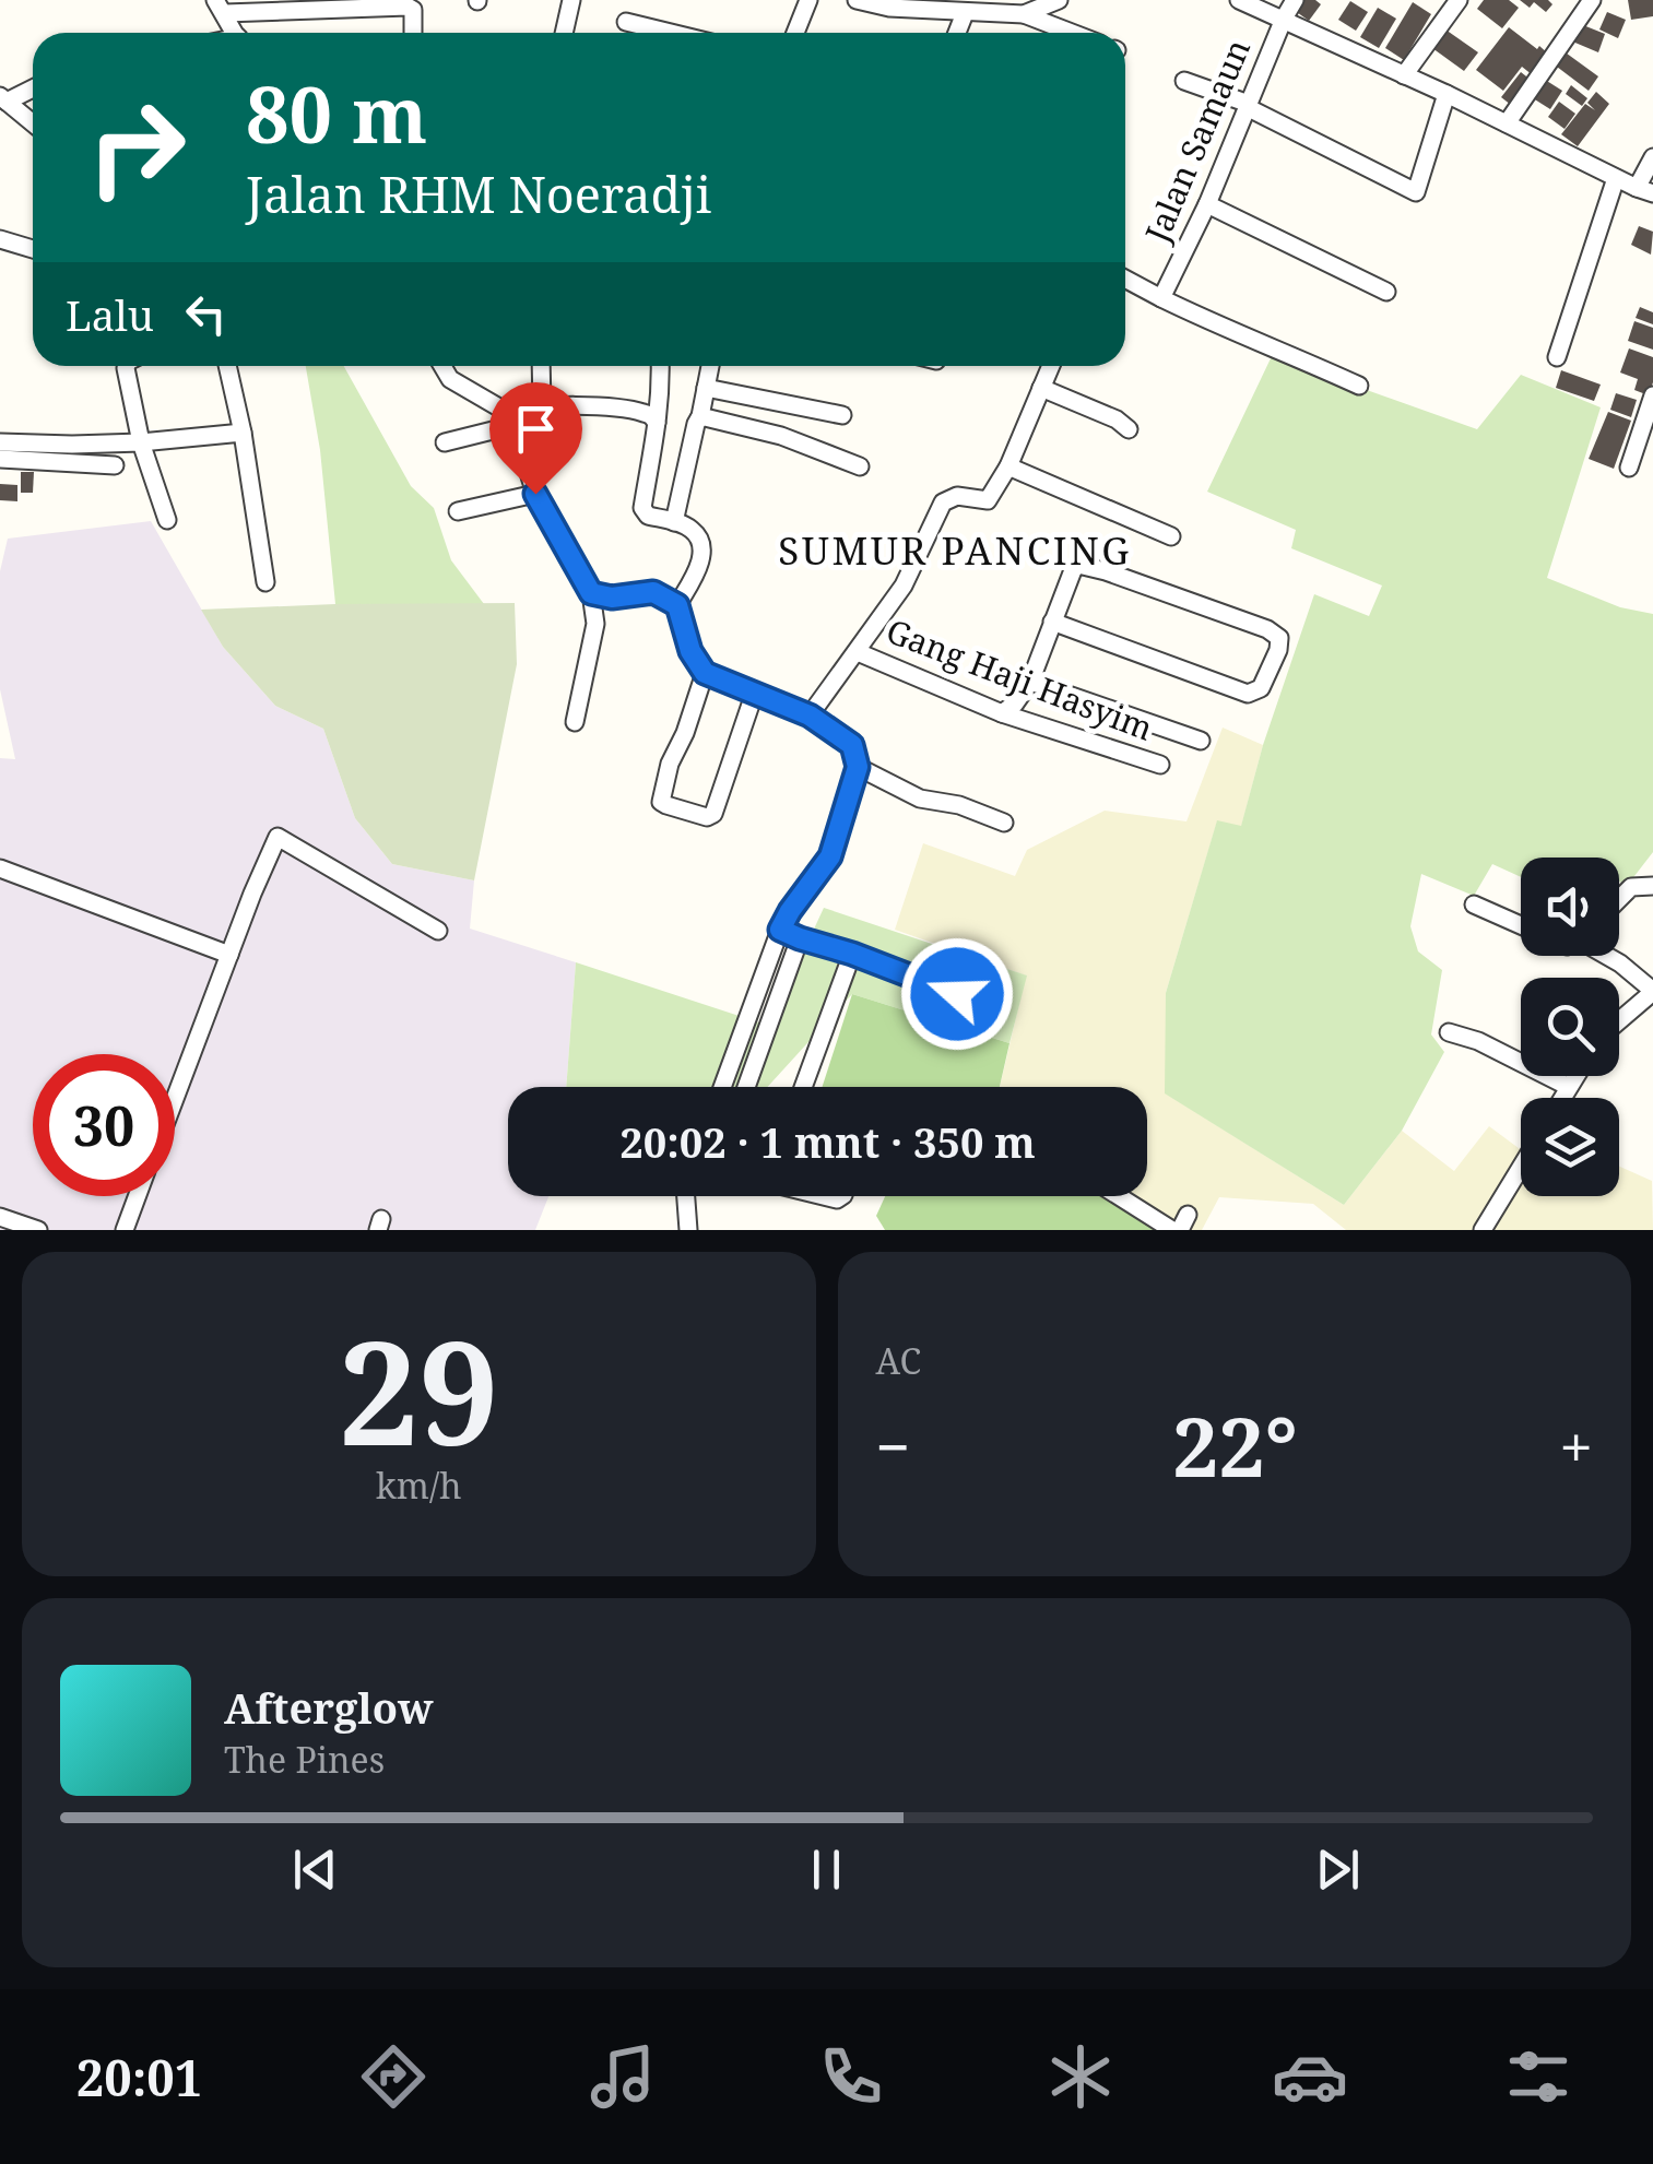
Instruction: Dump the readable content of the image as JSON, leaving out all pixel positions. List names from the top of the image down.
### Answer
{
  "streets": {
    "street": ["Jalan Samaun", "Gang Haji Hasyim"]
  },
  "districts": ["SUMUR PANCING"],
  "page": {
    "turn": ["80 m", "Jalan RHM Noeradji"],
    "then": "Lalu",
    "limit": "30",
    "trip": "20:02 · 1 mnt · 350 m",
    "tile": [
      ["29", "km/h"],
      "AC"
    ],
    "heat": ["−", "22°", "+"],
    "song": ["Afterglow", "The Pines"],
    "tabs": "20:01"
  }
}
